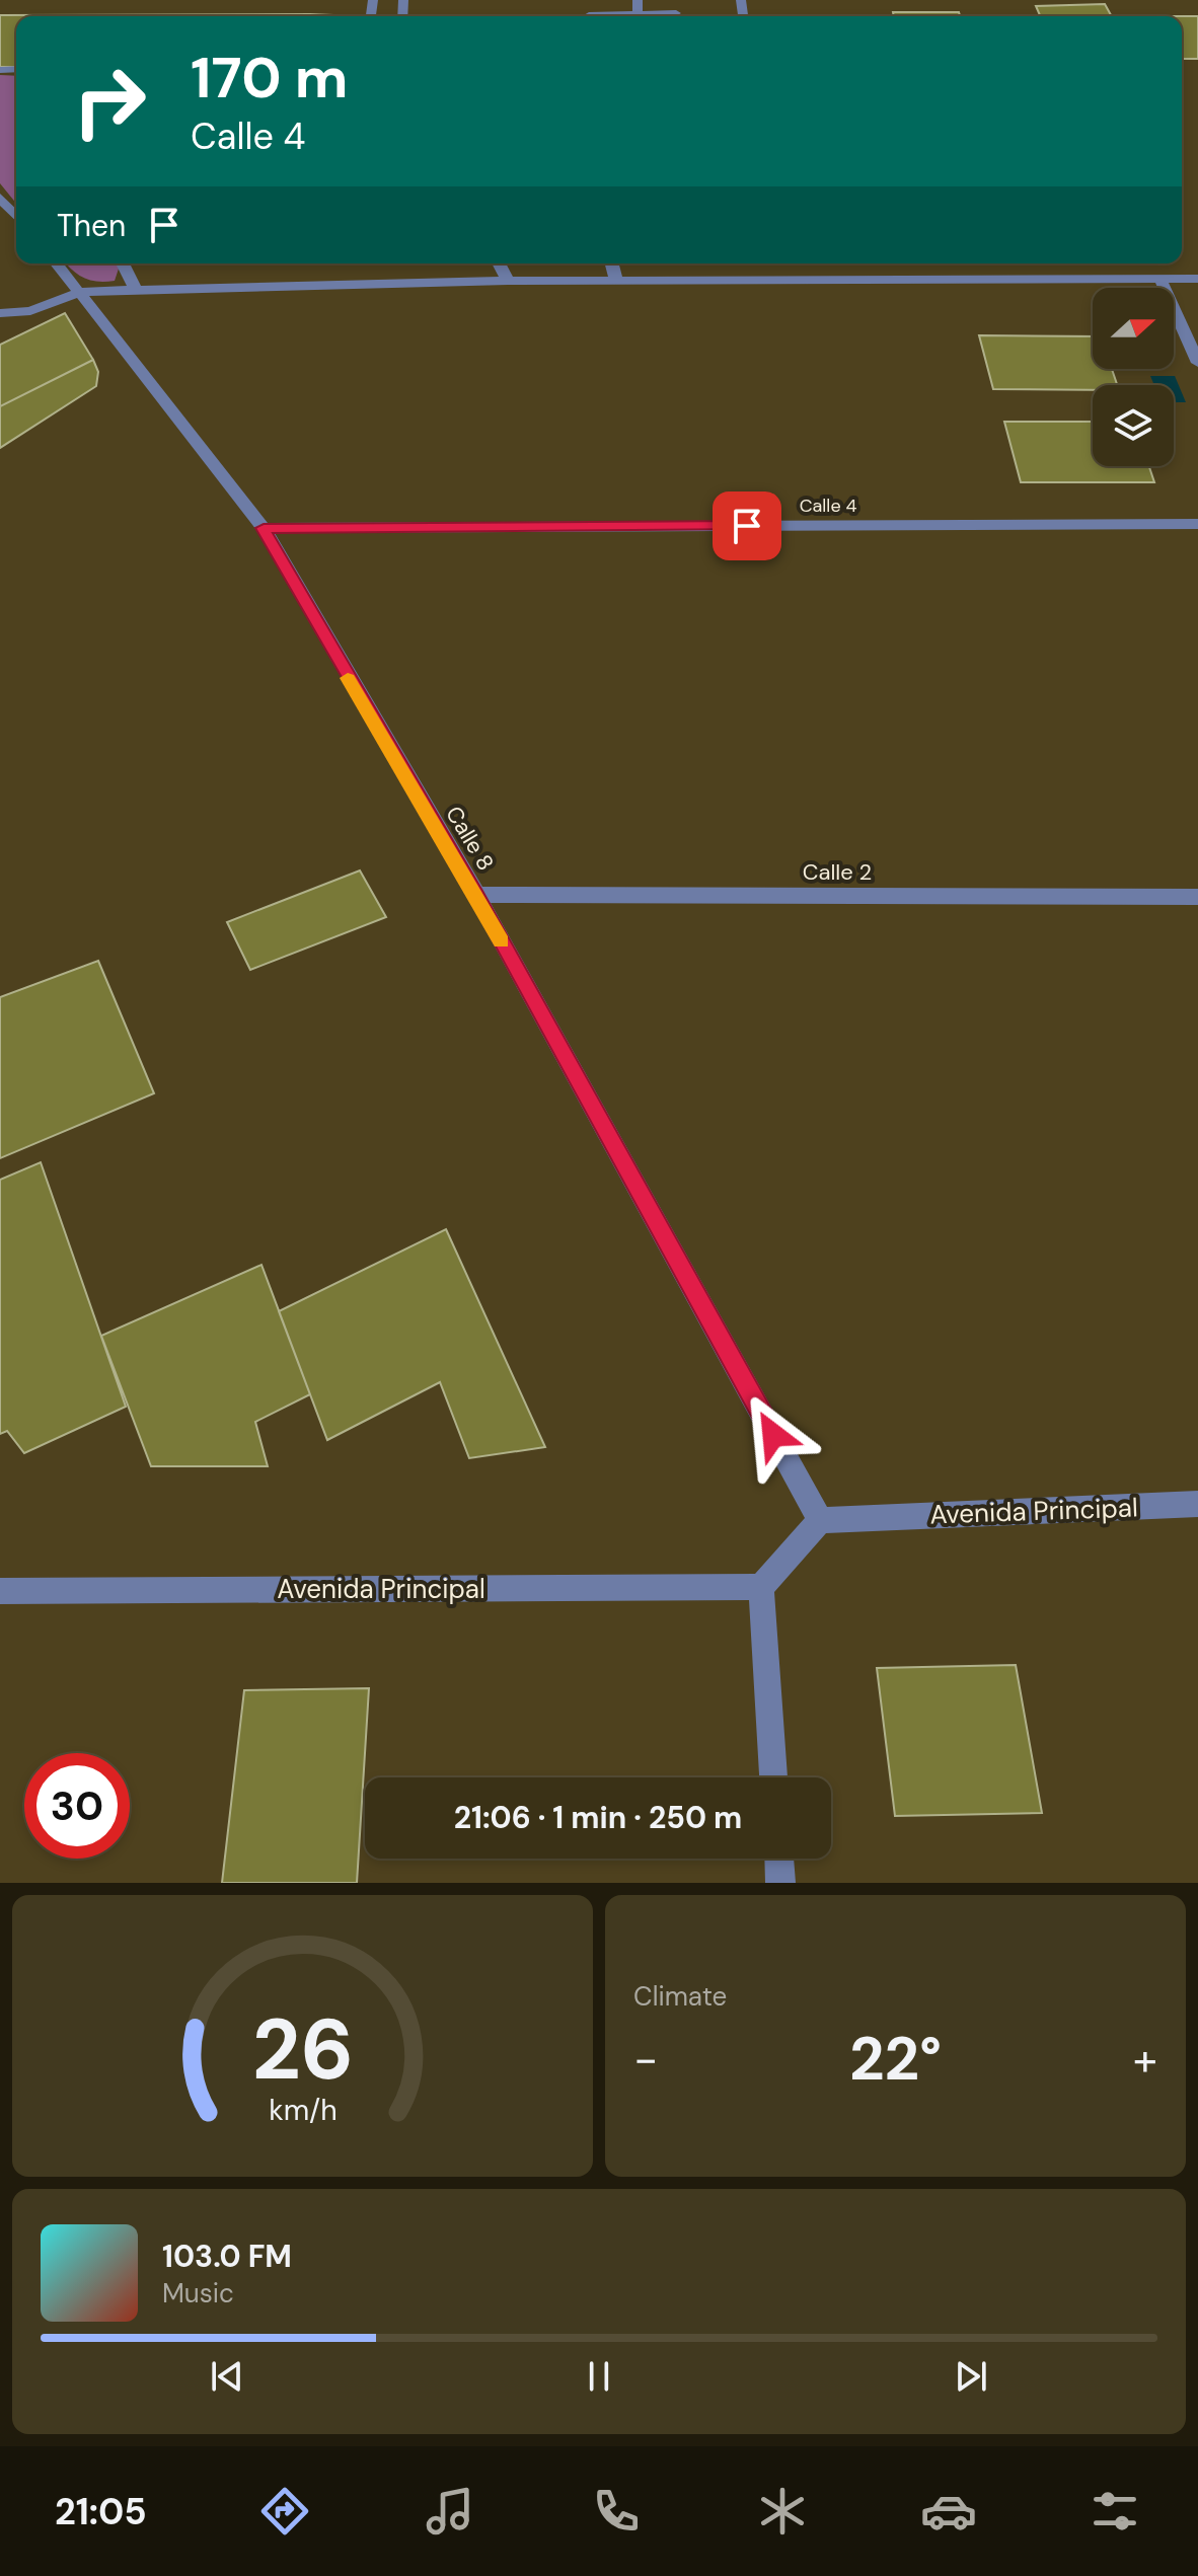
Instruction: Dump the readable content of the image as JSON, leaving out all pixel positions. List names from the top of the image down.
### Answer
{
  "streets": {
    "street": [
      "Calle 4",
      "Calle 8",
      "Calle 2",
      "Avenida Principal"
    ]
  },
  "crossings": [
    ["Calle 4", "Calle 8"],
    ["Calle 8", "Calle 2"],
    ["Calle 8", "Avenida Principal"]
  ],
  "north": "right",
  "page": {
    "turn": ["170 m", "Calle 4"],
    "then": "Then",
    "limit": "30",
    "trip": "21:06 · 1 min · 250 m",
    "tile": "Climate",
    "heat": ["−", "22°", "+"],
    "song": ["103.0 FM", "Music"],
    "tabs": "21:05",
    "gauge": ["26", "km/h"]
  }
}
